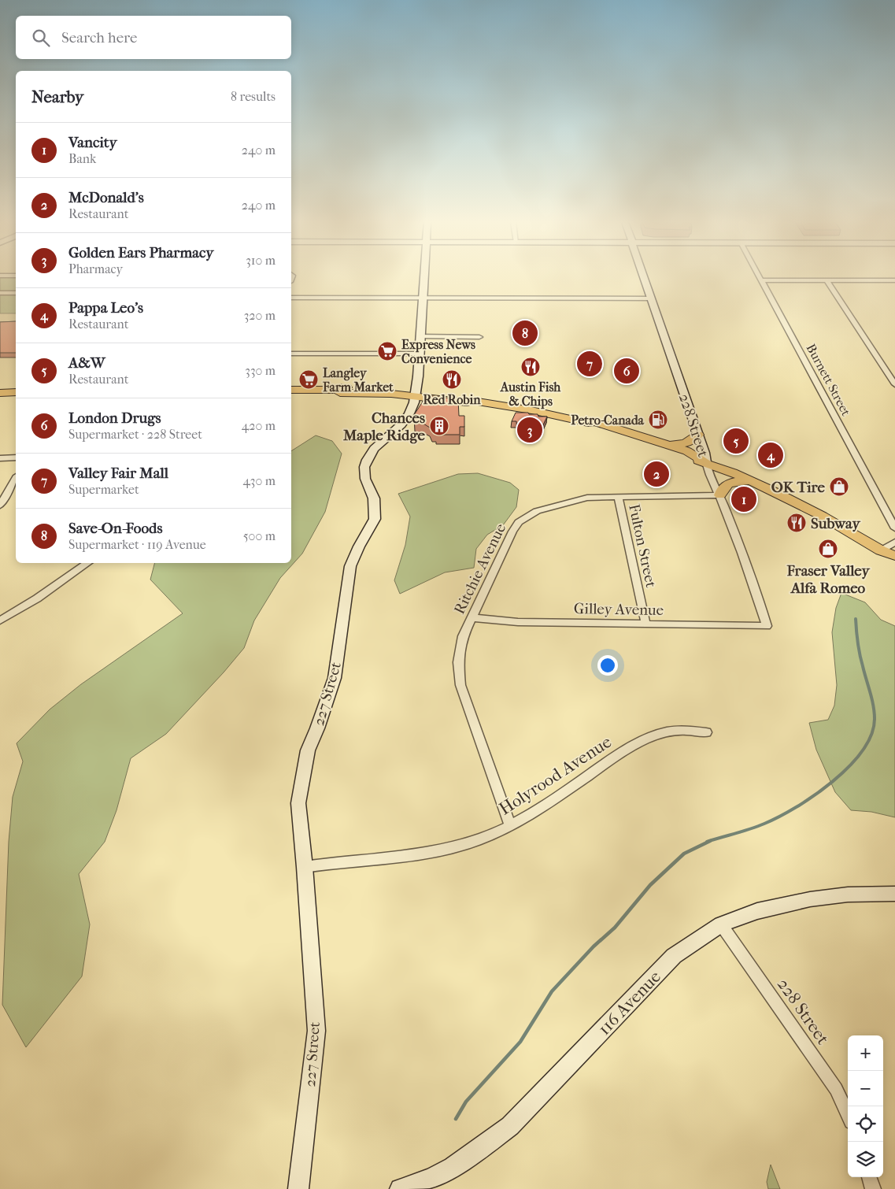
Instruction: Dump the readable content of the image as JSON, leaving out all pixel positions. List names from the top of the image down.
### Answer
{
  "streets": {
    "main road": ["228 Street", "227 Street", "116 Avenue"],
    "street": [
      "Burnett Street",
      "Fulton Street",
      "Ritchie Avenue",
      "Gilley Avenue",
      "Holyrood Avenue"
    ]
  },
  "crossings": [
    ["228 Street", "Ritchie Avenue"],
    ["228 Street", "Gilley Avenue"],
    ["228 Street", "116 Avenue"],
    ["Fulton Street", "Ritchie Avenue"],
    ["Fulton Street", "Gilley Avenue"],
    ["Ritchie Avenue", "Gilley Avenue"],
    ["Ritchie Avenue", "Holyrood Avenue"],
    ["227 Street", "Holyrood Avenue"]
  ],
  "places": {
    "supermarket": ["Express News Convenience", "Langley Farm Market"],
    "restaurant": ["Austin Fish & Chips", "Red Robin", "Subway"],
    "fuel station": ["Petro-Canada"],
    "building": ["Chances Maple Ridge"],
    "shop": ["OK Tire", "Fraser Valley Alfa Romeo"]
  },
  "page": {
    "search": "Search here",
    "heading": ["Nearby", "8 results"],
    "list": [
      {
        "mark": "1",
        "name": "Vancity",
        "note": "Bank",
        "value": "240 m"
      },
      {
        "mark": "2",
        "name": "McDonald's",
        "note": "Restaurant",
        "value": "240 m"
      },
      {
        "mark": "3",
        "name": "Golden Ears Pharmacy",
        "note": "Pharmacy",
        "value": "310 m"
      },
      {
        "mark": "4",
        "name": "Pappa Leo's",
        "note": "Restaurant",
        "value": "320 m"
      },
      {
        "mark": "5",
        "name": "A&W",
        "note": "Restaurant",
        "value": "330 m"
      },
      {
        "mark": "6",
        "name": "London Drugs",
        "note": "Supermarket · 228 Street",
        "value": "420 m"
      },
      {
        "mark": "7",
        "name": "Valley Fair Mall",
        "note": "Supermarket",
        "value": "430 m"
      },
      {
        "mark": "8",
        "name": "Save-On-Foods",
        "note": "Supermarket · 119 Avenue",
        "value": "500 m"
      }
    ],
    "pins": [
      "8",
      "7",
      "6",
      "3",
      "5",
      "4",
      "2",
      "1"
    ],
    "map_buttons": ["+", "−"]
  }
}
